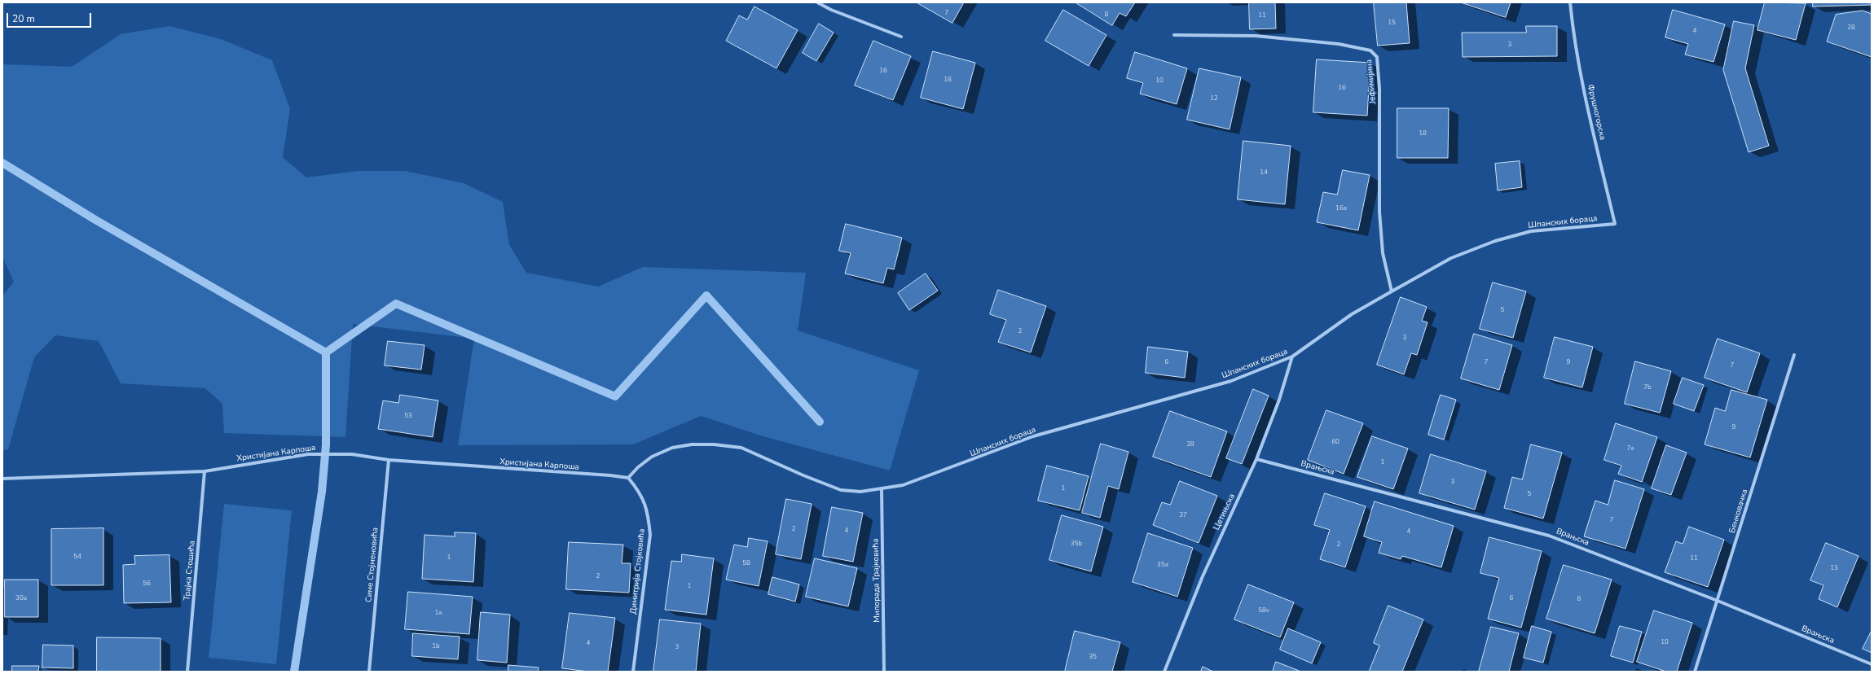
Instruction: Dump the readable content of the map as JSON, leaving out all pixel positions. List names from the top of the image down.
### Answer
{
  "streets": {
    "street": [
      "Јефимијина",
      "Фрушкогорска",
      "Шпанских бораца",
      "Христијана Карпоша",
      "Врањска",
      "Бенковачка",
      "Цетињска",
      "Симе Стојменовића",
      "Трајка Стошића",
      "Димитрија Стојковића",
      "Милорада Трајковића"
    ]
  },
  "crossings": [
    ["Јефимијина", "Шпанских бораца"],
    ["Фрушкогорска", "Шпанских бораца"],
    ["Шпанских бораца", "Христијана Карпоша"],
    ["Шпанских бораца", "Цетињска"],
    ["Шпанских бораца", "Димитрија Стојковића"],
    ["Шпанских бораца", "Милорада Трајковића"],
    ["Христијана Карпоша", "Симе Стојменовића"],
    ["Христијана Карпоша", "Трајка Стошића"],
    ["Христијана Карпоша", "Димитрија Стојковића"],
    ["Врањска", "Бенковачка"],
    ["Врањска", "Цетињска"]
  ],
  "house_numbers": [
    "7",
    "8",
    "11",
    "15",
    "28",
    "4",
    "3",
    "16",
    "18",
    "10",
    "16",
    "12",
    "18",
    "14",
    "16a",
    "5",
    "2",
    "3",
    "6",
    "7",
    "9",
    "7",
    "7b",
    "53",
    "9",
    "60",
    "39",
    "7a",
    "1",
    "3",
    "1",
    "5",
    "37",
    "7",
    "2",
    "4",
    "4",
    "35b",
    "2",
    "54",
    "1",
    "11",
    "58",
    "35a",
    "13",
    "2",
    "56",
    "1",
    "30a",
    "6",
    "8",
    "58v",
    "1a",
    "10",
    "4",
    "1b",
    "3",
    "35"
  ],
  "scale_bar": "20 m"
}
